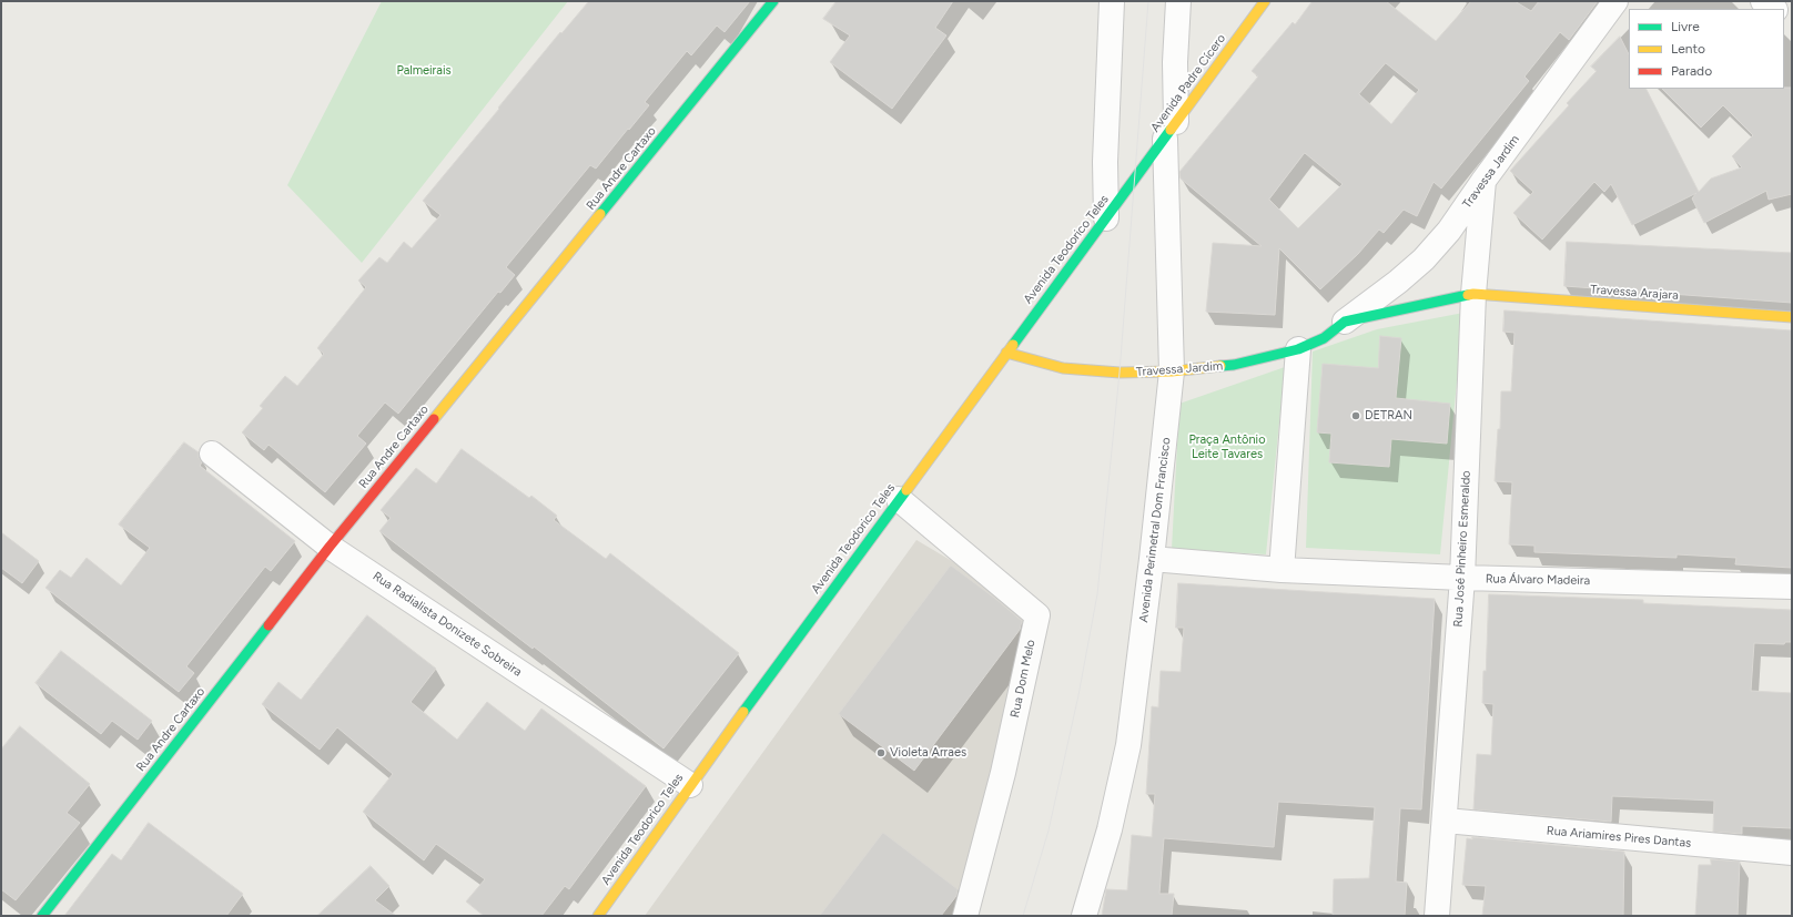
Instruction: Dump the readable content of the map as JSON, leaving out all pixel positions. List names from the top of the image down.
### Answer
{
  "streets": {
    "street": [
      "Avenida Padre Cícero",
      "Rua Andre Cartaxo",
      "Travessa Jardim",
      "Avenida Teodorico Teles",
      "Travessa Arajara",
      "Avenida Perimetral Dom Francisco",
      "Rua José Pinheiro Esmeraldo",
      "Rua Álvaro Madeira",
      "Rua Radialista Donizete Sobreira",
      "Rua Dom Melo",
      "Rua Ariamires Pires Dantas"
    ]
  },
  "crossings": [
    ["Avenida Padre Cícero", "Avenida Teodorico Teles"],
    ["Avenida Padre Cícero", "Avenida Perimetral Dom Francisco"],
    ["Rua Andre Cartaxo", "Rua Radialista Donizete Sobreira"],
    ["Travessa Jardim", "Avenida Teodorico Teles"],
    ["Travessa Jardim", "Travessa Arajara"],
    ["Travessa Jardim", "Avenida Perimetral Dom Francisco"],
    ["Travessa Jardim", "Rua José Pinheiro Esmeraldo"],
    ["Avenida Teodorico Teles", "Rua Radialista Donizete Sobreira"],
    ["Avenida Teodorico Teles", "Rua Dom Melo"],
    ["Travessa Arajara", "Rua José Pinheiro Esmeraldo"],
    ["Avenida Perimetral Dom Francisco", "Rua Álvaro Madeira"],
    ["Rua José Pinheiro Esmeraldo", "Rua Álvaro Madeira"],
    ["Rua José Pinheiro Esmeraldo", "Rua Ariamires Pires Dantas"]
  ],
  "parks": ["Palmeirais", "Praça Antônio Leite Tavares"],
  "places": ["DETRAN", "Violeta Arraes"],
  "legend": ["Livre", "Lento", "Parado"]
}
